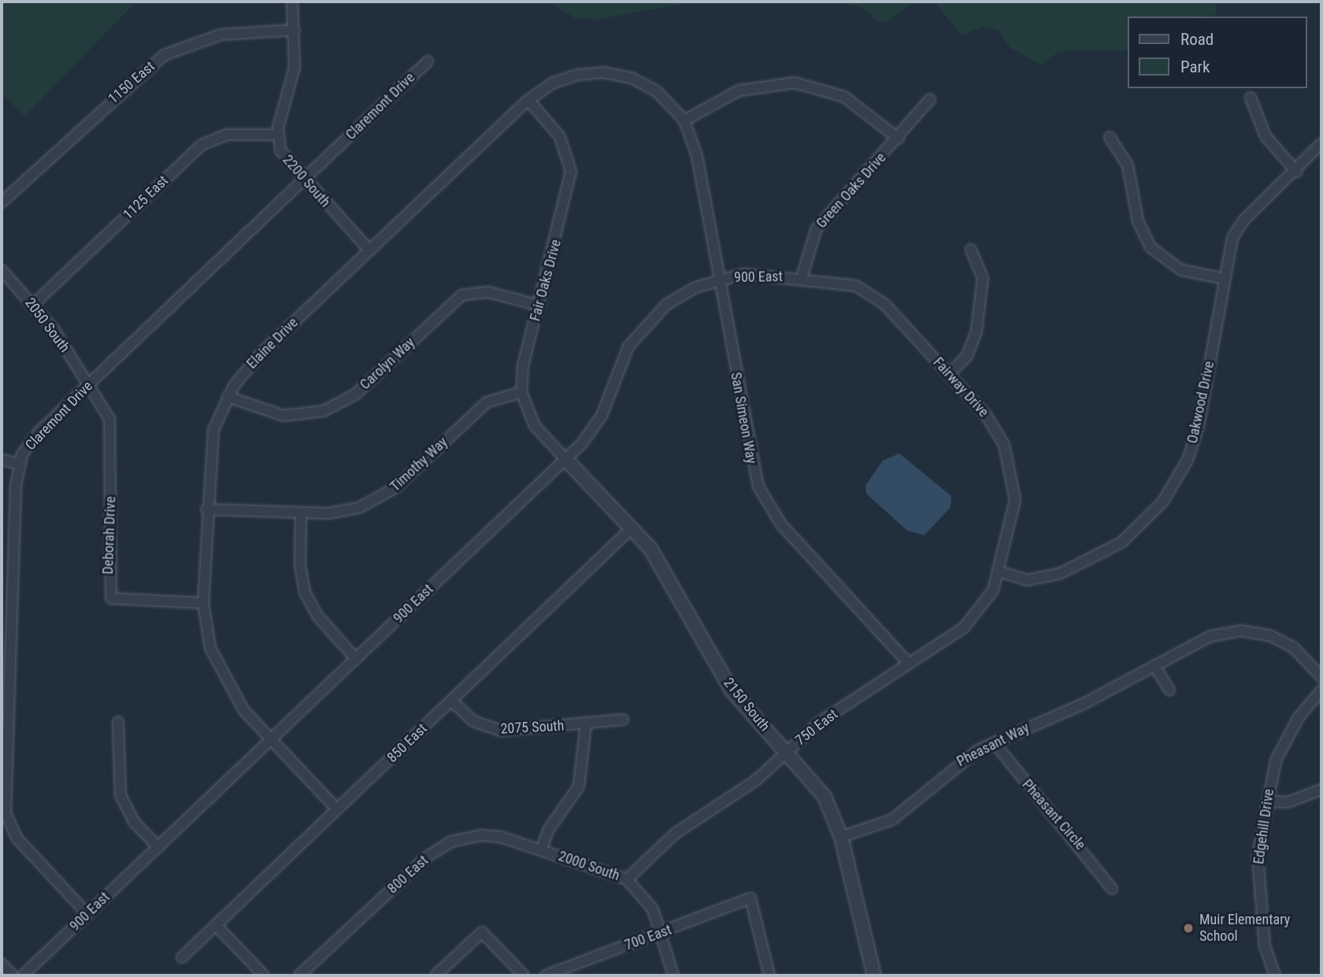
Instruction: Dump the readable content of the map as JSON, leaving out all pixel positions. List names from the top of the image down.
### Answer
{
  "streets": {
    "street": [
      "1150 East",
      "Claremont Drive",
      "2200 South",
      "Green Oaks Drive",
      "1125 East",
      "900 East",
      "Fair Oaks Drive",
      "2050 South",
      "Elaine Drive",
      "Carolyn Way",
      "Fairway Drive",
      "Oakwood Drive",
      "San Simeon Way",
      "Timothy Way",
      "Deborah Drive",
      "2150 South",
      "2075 South",
      "750 East",
      "850 East",
      "Pheasant Way",
      "Pheasant Circle",
      "Edgehill Drive",
      "2000 South",
      "800 East",
      "700 East"
    ]
  },
  "crossings": [
    ["Claremont Drive", "2200 South"],
    ["Claremont Drive", "900 East"],
    ["Claremont Drive", "2050 South"],
    ["Claremont Drive", "Deborah Drive"],
    ["2200 South", "1125 East"],
    ["2200 South", "Elaine Drive"],
    ["Green Oaks Drive", "900 East"],
    ["Green Oaks Drive", "Fairway Drive"],
    ["1125 East", "2050 South"],
    ["900 East", "Fair Oaks Drive"],
    ["900 East", "Elaine Drive"],
    ["900 East", "Fairway Drive"],
    ["900 East", "San Simeon Way"],
    ["900 East", "2150 South"],
    ["Fair Oaks Drive", "Elaine Drive"],
    ["Fair Oaks Drive", "Carolyn Way"],
    ["Fair Oaks Drive", "Timothy Way"],
    ["Fair Oaks Drive", "2150 South"],
    ["2050 South", "Deborah Drive"],
    ["Elaine Drive", "Carolyn Way"],
    ["Elaine Drive", "San Simeon Way"],
    ["Elaine Drive", "Timothy Way"],
    ["Elaine Drive", "Deborah Drive"],
    ["Elaine Drive", "850 East"],
    ["Fairway Drive", "Oakwood Drive"],
    ["Fairway Drive", "750 East"],
    ["Oakwood Drive", "750 East"],
    ["San Simeon Way", "750 East"],
    ["2150 South", "750 East"],
    ["2150 South", "850 East"],
    ["2150 South", "Pheasant Way"],
    ["2075 South", "850 East"],
    ["750 East", "2000 South"],
    ["Pheasant Way", "Pheasant Circle"],
    ["2000 South", "800 East"],
    ["2000 South", "700 East"]
  ],
  "places": ["Muir Elementary School"],
  "legend": ["Road", "Park"]
}
